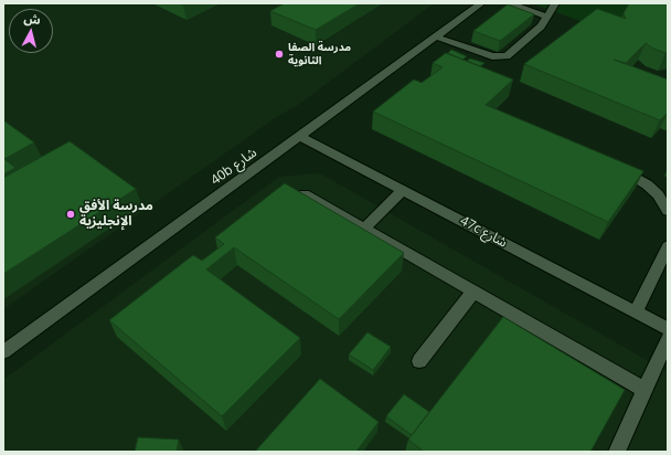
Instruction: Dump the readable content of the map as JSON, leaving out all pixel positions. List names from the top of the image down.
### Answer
{
  "streets": {
    "street": ["40b شارع", "47c شارع"]
  },
  "crossings": [
    ["40b شارع", "47c شارع"]
  ],
  "places": ["مدرسة الصفا الثانوية", "مدرسة الأفق الإنجليزية"],
  "north": "top"
}
